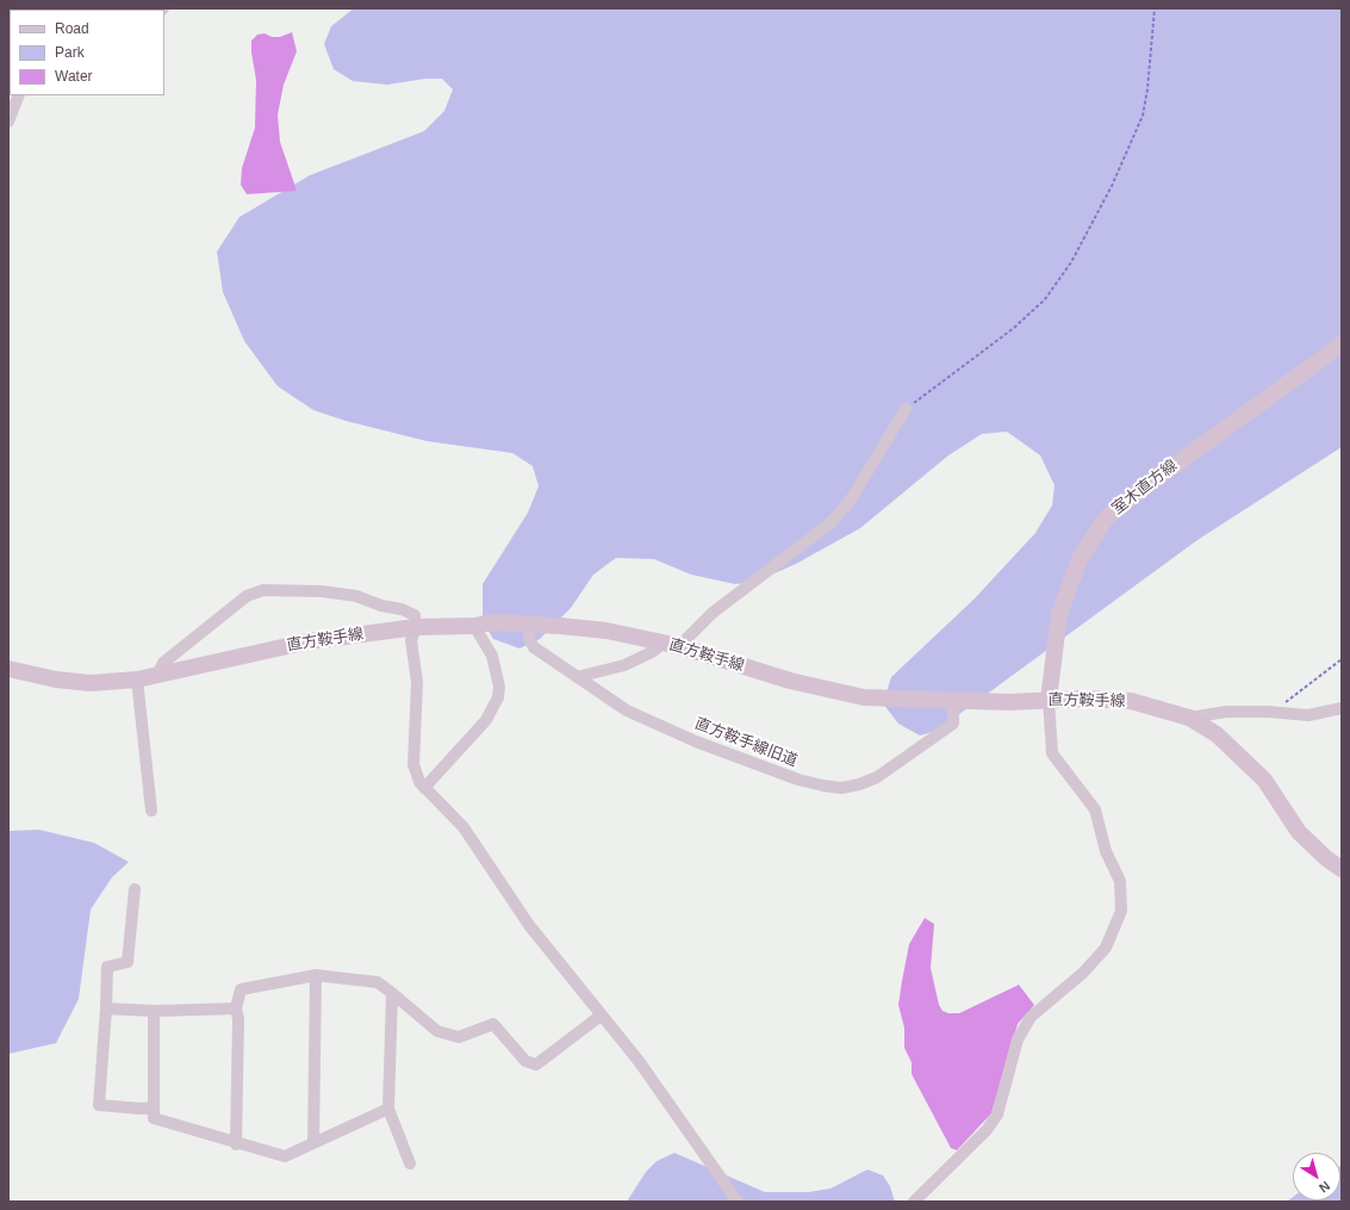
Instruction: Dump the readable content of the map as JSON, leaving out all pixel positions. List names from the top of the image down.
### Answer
{
  "streets": {
    "main road": ["室木直方線", "直方鞍手線"],
    "street": ["直方鞍手線旧道"]
  },
  "crossings": [
    ["室木直方線", "直方鞍手線"],
    ["直方鞍手線", "直方鞍手線旧道"]
  ],
  "legend": ["Road", "Park", "Water"],
  "north": "bottom right"
}
